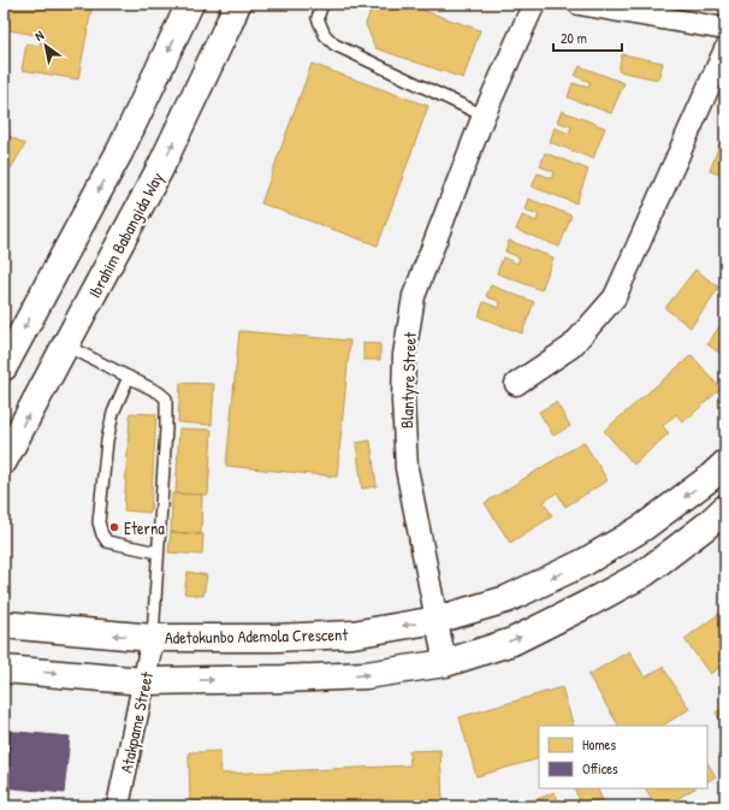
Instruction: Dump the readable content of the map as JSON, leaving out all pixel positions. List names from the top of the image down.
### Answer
{
  "streets": {
    "main road": ["Ibrahim Babangida Way", "Adetokunbo Ademola Crescent"],
    "street": ["Blantyre Street", "Atakpame Street"]
  },
  "crossings": [
    ["Blantyre Street", "Adetokunbo Ademola Crescent"],
    ["Adetokunbo Ademola Crescent", "Atakpame Street"]
  ],
  "places": ["Eterna"],
  "legend": ["Homes", "Offices"],
  "scale_bar": "20 m",
  "north": "top left"
}
